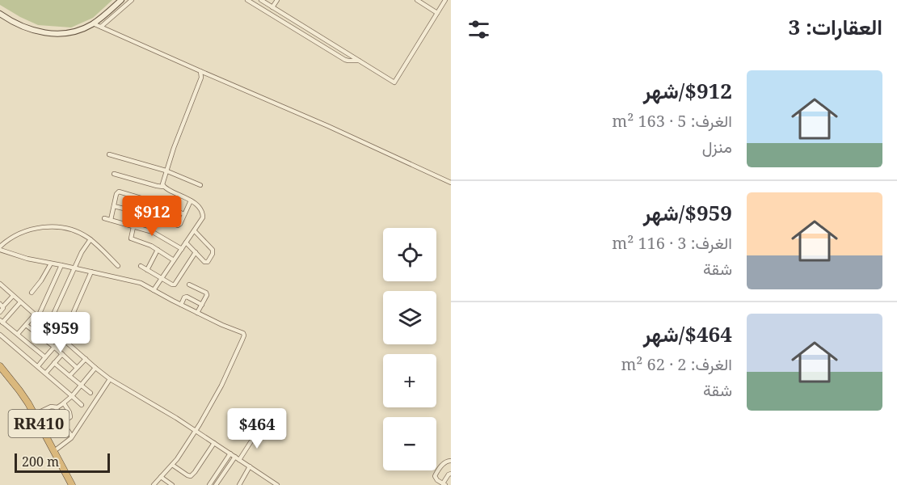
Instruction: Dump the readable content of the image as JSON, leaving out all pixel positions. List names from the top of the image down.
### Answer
{
  "streets": {
    "highway": ["RR410"]
  },
  "scale_bar": "200 m",
  "page": {
    "heading": "العقارات: 3",
    "list": [
      {
        "name": "$912/شهر",
        "note": "الغرف: 5 · 163 m² · منزل"
      },
      {
        "name": "$959/شهر",
        "note": "الغرف: 3 · 116 m² · شقة"
      },
      {
        "name": "$464/شهر",
        "note": "الغرف: 2 · 62 m² · شقة"
      }
    ],
    "price": ["$912", "$959", "$464"],
    "map_buttons": ["+", "−"],
    "scale": "200 m"
  }
}
